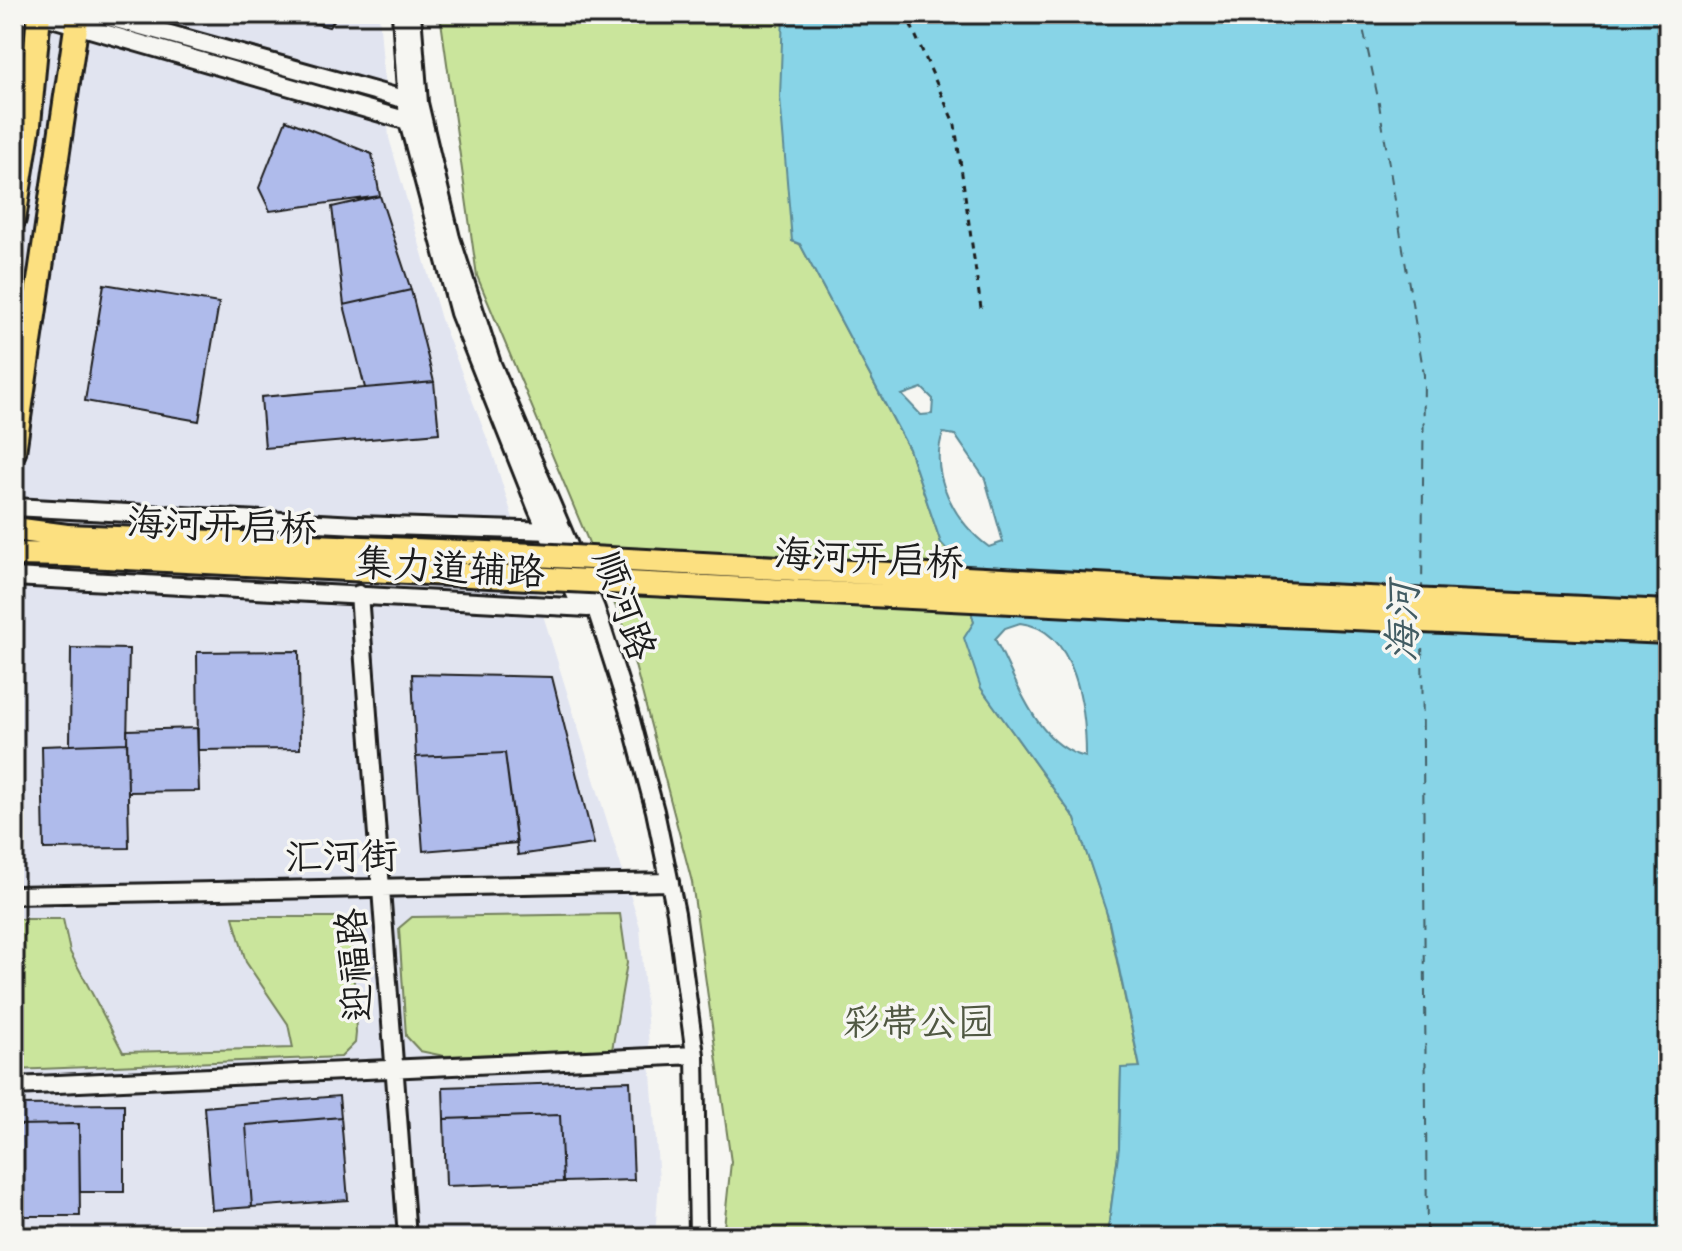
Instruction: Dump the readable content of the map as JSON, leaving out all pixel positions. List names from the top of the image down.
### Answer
{
  "streets": {
    "main road": ["海河开启桥"],
    "street": [
      "集力道辅路",
      "顺河路",
      "汇河街",
      "迎福路"
    ]
  },
  "crossings": [
    ["集力道辅路", "顺河路"],
    ["集力道辅路", "迎福路"],
    ["顺河路", "汇河街"],
    ["汇河街", "迎福路"]
  ],
  "water": ["海河"],
  "parks": ["彩带公园"]
}
